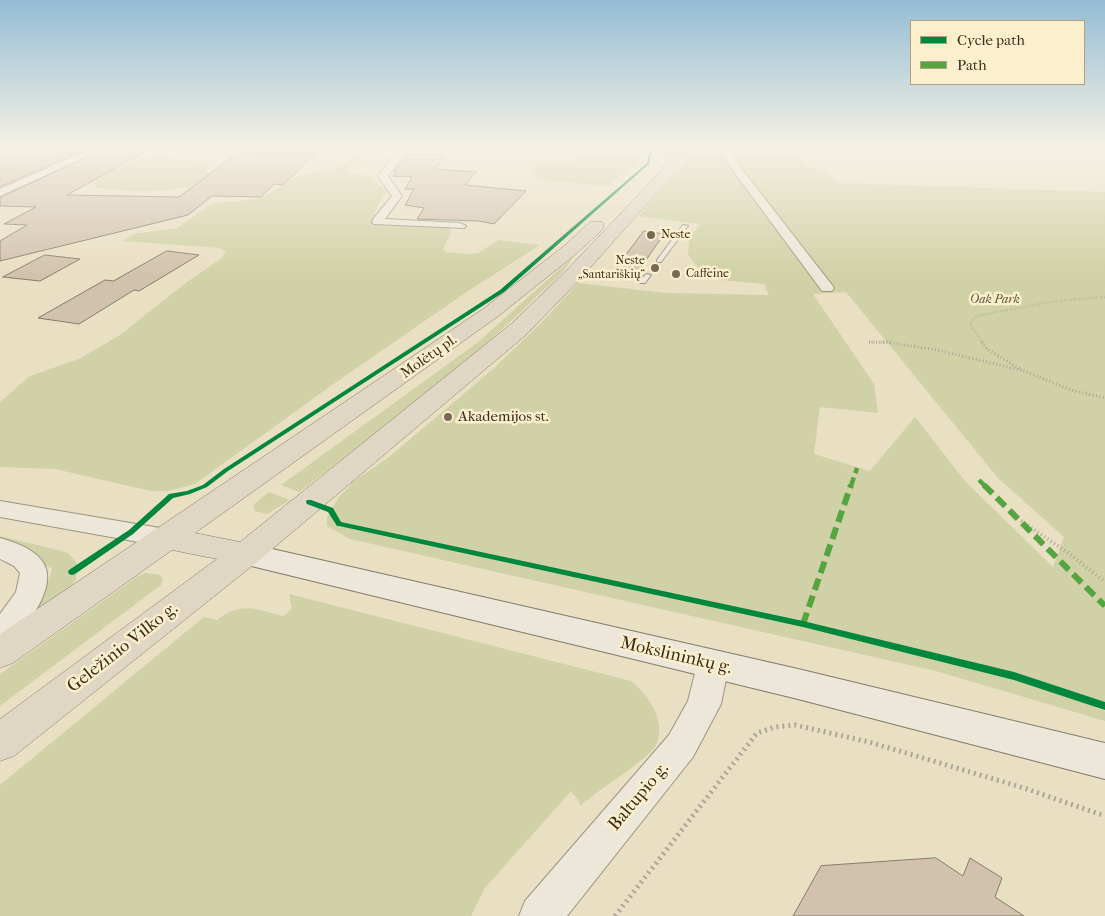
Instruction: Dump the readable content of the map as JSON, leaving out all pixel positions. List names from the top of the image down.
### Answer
{
  "streets": {
    "highway": ["Molėtų pl.", "Geležinio Vilko g."],
    "main road": ["Mokslininkų g."],
    "street": ["Baltupio g."]
  },
  "crossings": [
    ["Geležinio Vilko g.", "Mokslininkų g."],
    ["Mokslininkų g.", "Baltupio g."]
  ],
  "parks": ["Oak Park"],
  "places": [
    "Neste",
    "Neste „Santariškių“",
    "Caffeine",
    "Akademijos st."
  ],
  "legend": ["Cycle path", "Path"]
}
